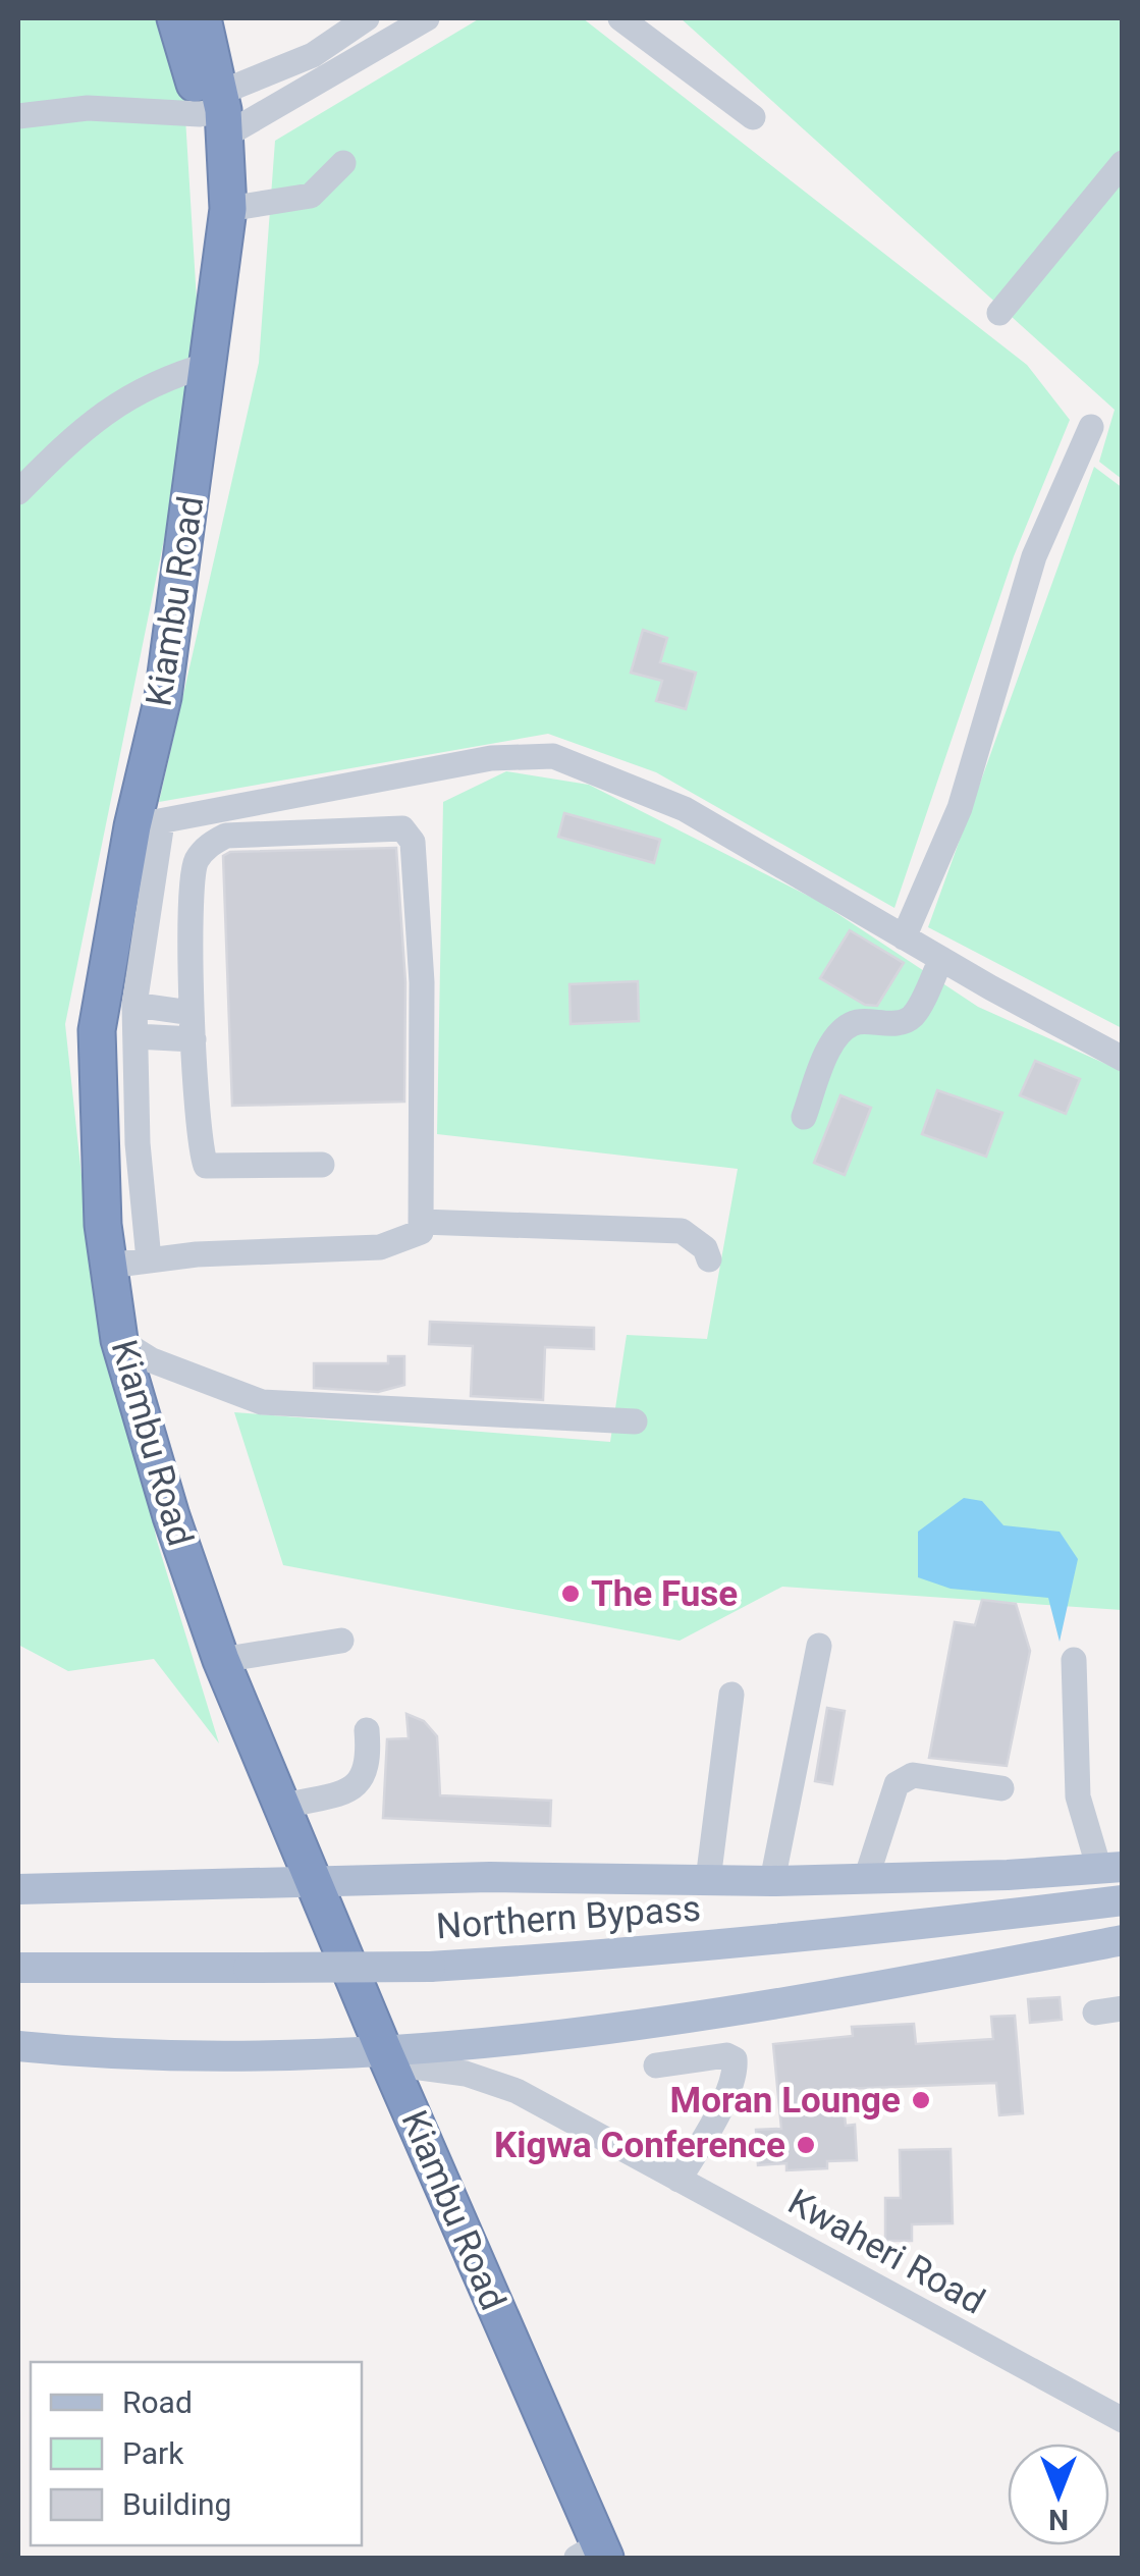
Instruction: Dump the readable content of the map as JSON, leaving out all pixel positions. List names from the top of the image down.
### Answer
{
  "streets": {
    "highway": ["Kiambu Road"],
    "main road": ["Northern Bypass"],
    "street": ["Kwaheri Road"]
  },
  "crossings": [
    ["Kiambu Road", "Kwaheri Road"]
  ],
  "places": ["The Fuse", "Moran Lounge", "Kigwa Conference"],
  "legend": ["Road", "Park", "Building"],
  "north": "bottom"
}
